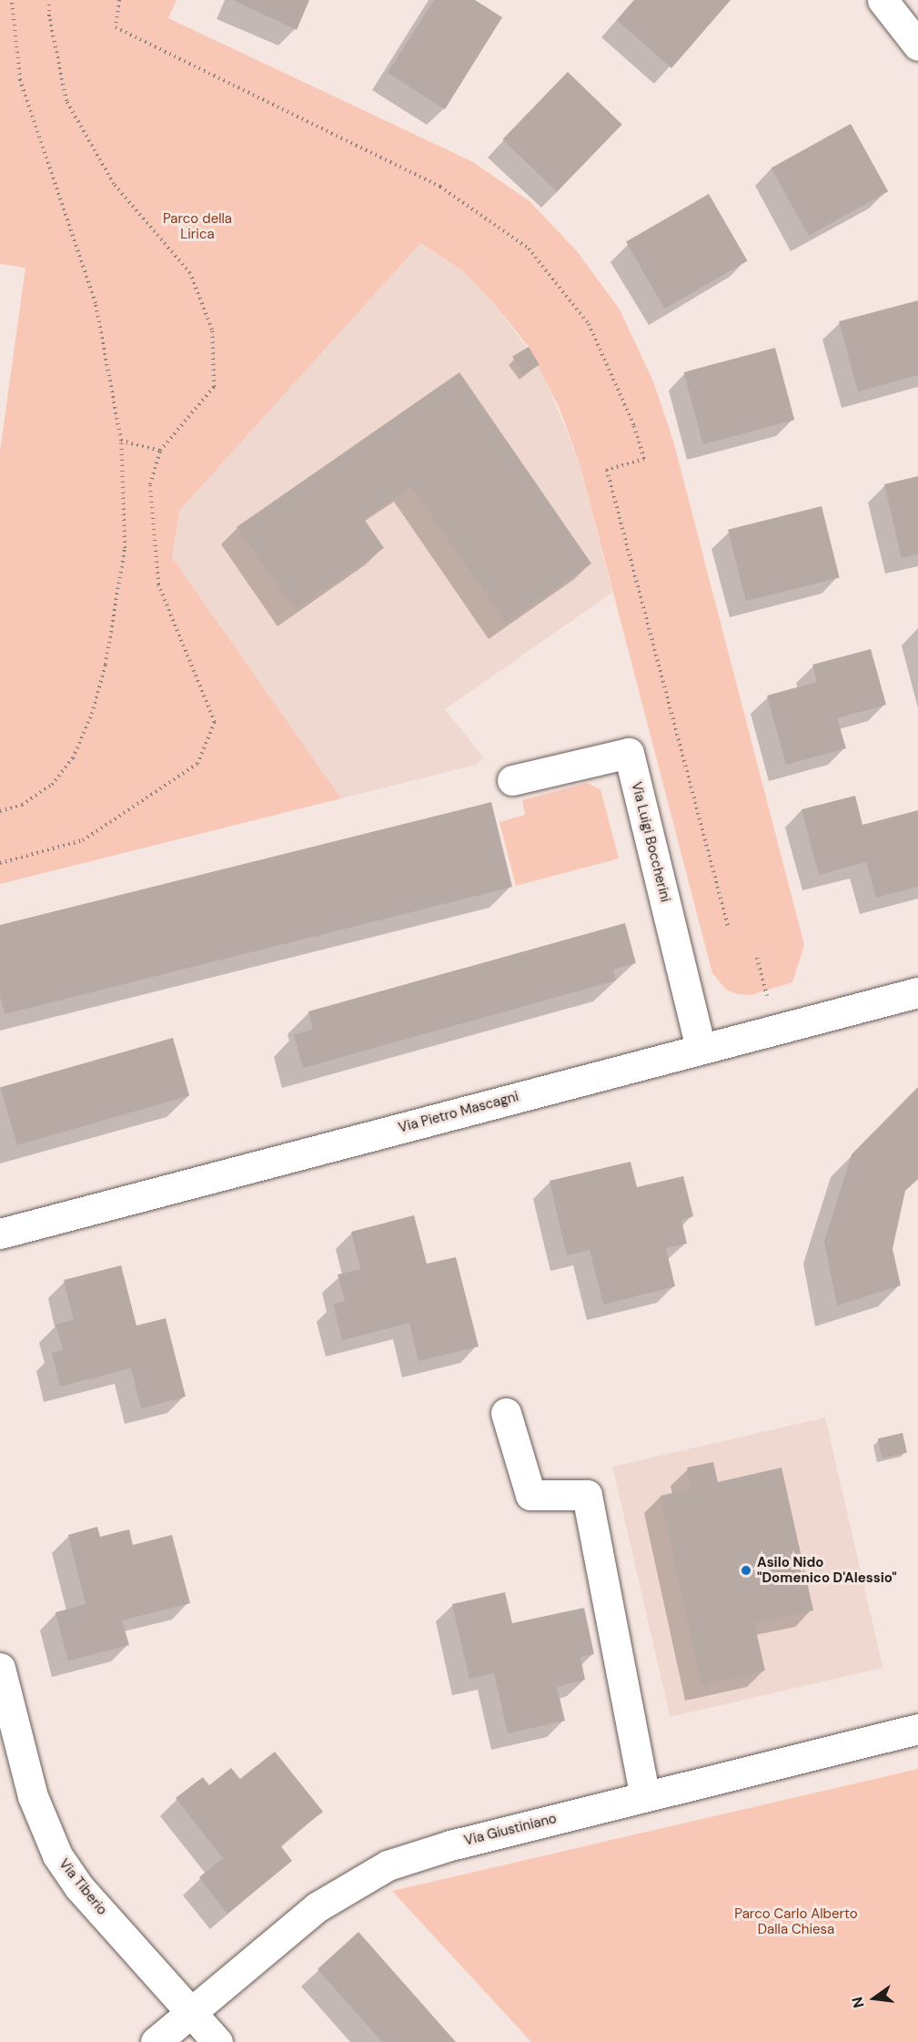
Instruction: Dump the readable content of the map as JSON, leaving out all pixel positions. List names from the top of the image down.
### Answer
{
  "streets": {
    "street": [
      "Via Luigi Boccherini",
      "Via Pietro Mascagni",
      "Via Giustiniano",
      "Via Tiberio"
    ]
  },
  "crossings": [
    ["Via Luigi Boccherini", "Via Pietro Mascagni"],
    ["Via Giustiniano", "Via Tiberio"]
  ],
  "parks": ["Parco della Lirica", "Parco Carlo Alberto Dalla Chiesa"],
  "places": ["Asilo Nido \"Domenico D'Alessio\""],
  "north": "left"
}
